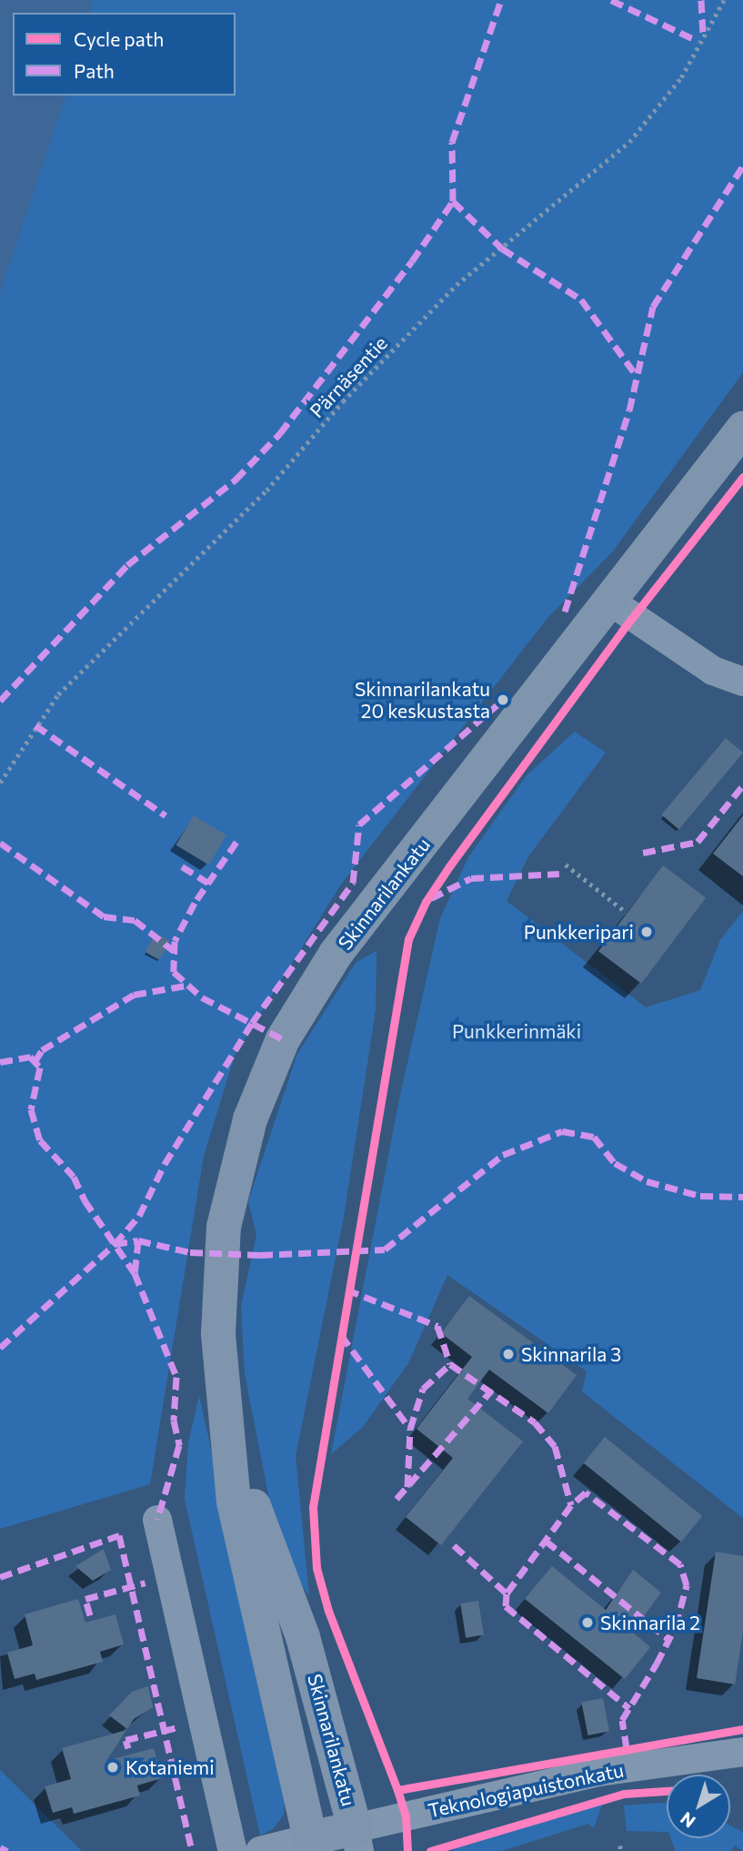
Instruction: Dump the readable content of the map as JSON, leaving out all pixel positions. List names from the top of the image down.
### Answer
{
  "streets": {
    "main road": ["Skinnarilankatu", "Teknologiapuistonkatu"],
    "path": ["Pärnäsentie"]
  },
  "crossings": [
    ["Skinnarilankatu", "Teknologiapuistonkatu"]
  ],
  "parks": ["Punkkerinmäki"],
  "places": [
    "Skinnarilankatu 20 keskustasta",
    "Punkkeripari",
    "Skinnarila 3",
    "Skinnarila 2",
    "Kotaniemi"
  ],
  "legend": ["Cycle path", "Path"],
  "north": "bottom left"
}
